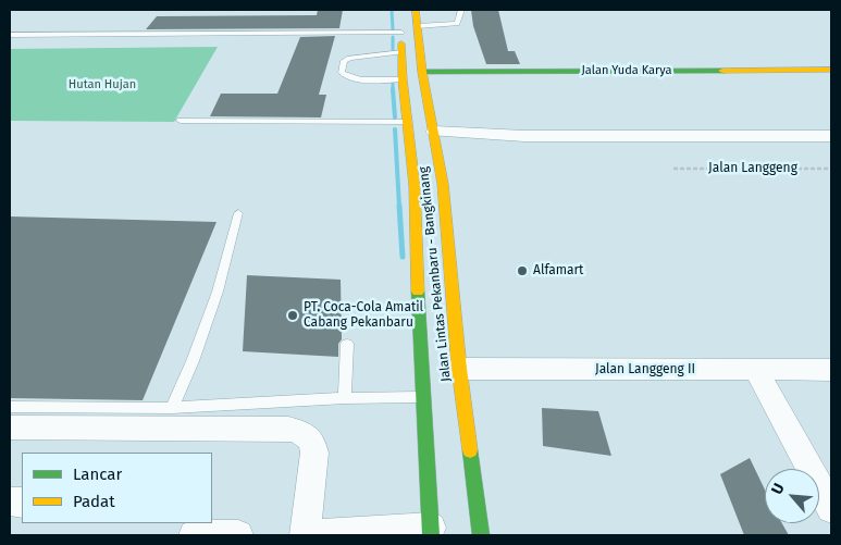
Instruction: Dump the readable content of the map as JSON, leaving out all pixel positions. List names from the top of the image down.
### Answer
{
  "streets": {
    "main road": ["Jalan Yuda Karya", "Jalan Lintas Pekanbaru - Bangkinang"],
    "street": ["Jalan Langgeng II"],
    "path": ["Jalan Langgeng"]
  },
  "crossings": [
    ["Jalan Yuda Karya", "Jalan Lintas Pekanbaru - Bangkinang"],
    ["Jalan Lintas Pekanbaru - Bangkinang", "Jalan Langgeng II"]
  ],
  "parks": ["Hutan Hujan"],
  "places": ["Alfamart", "PT. Coca-Cola Amatil Cabang Pekanbaru"],
  "legend": ["Lancar", "Padat"],
  "north": "top left"
}
